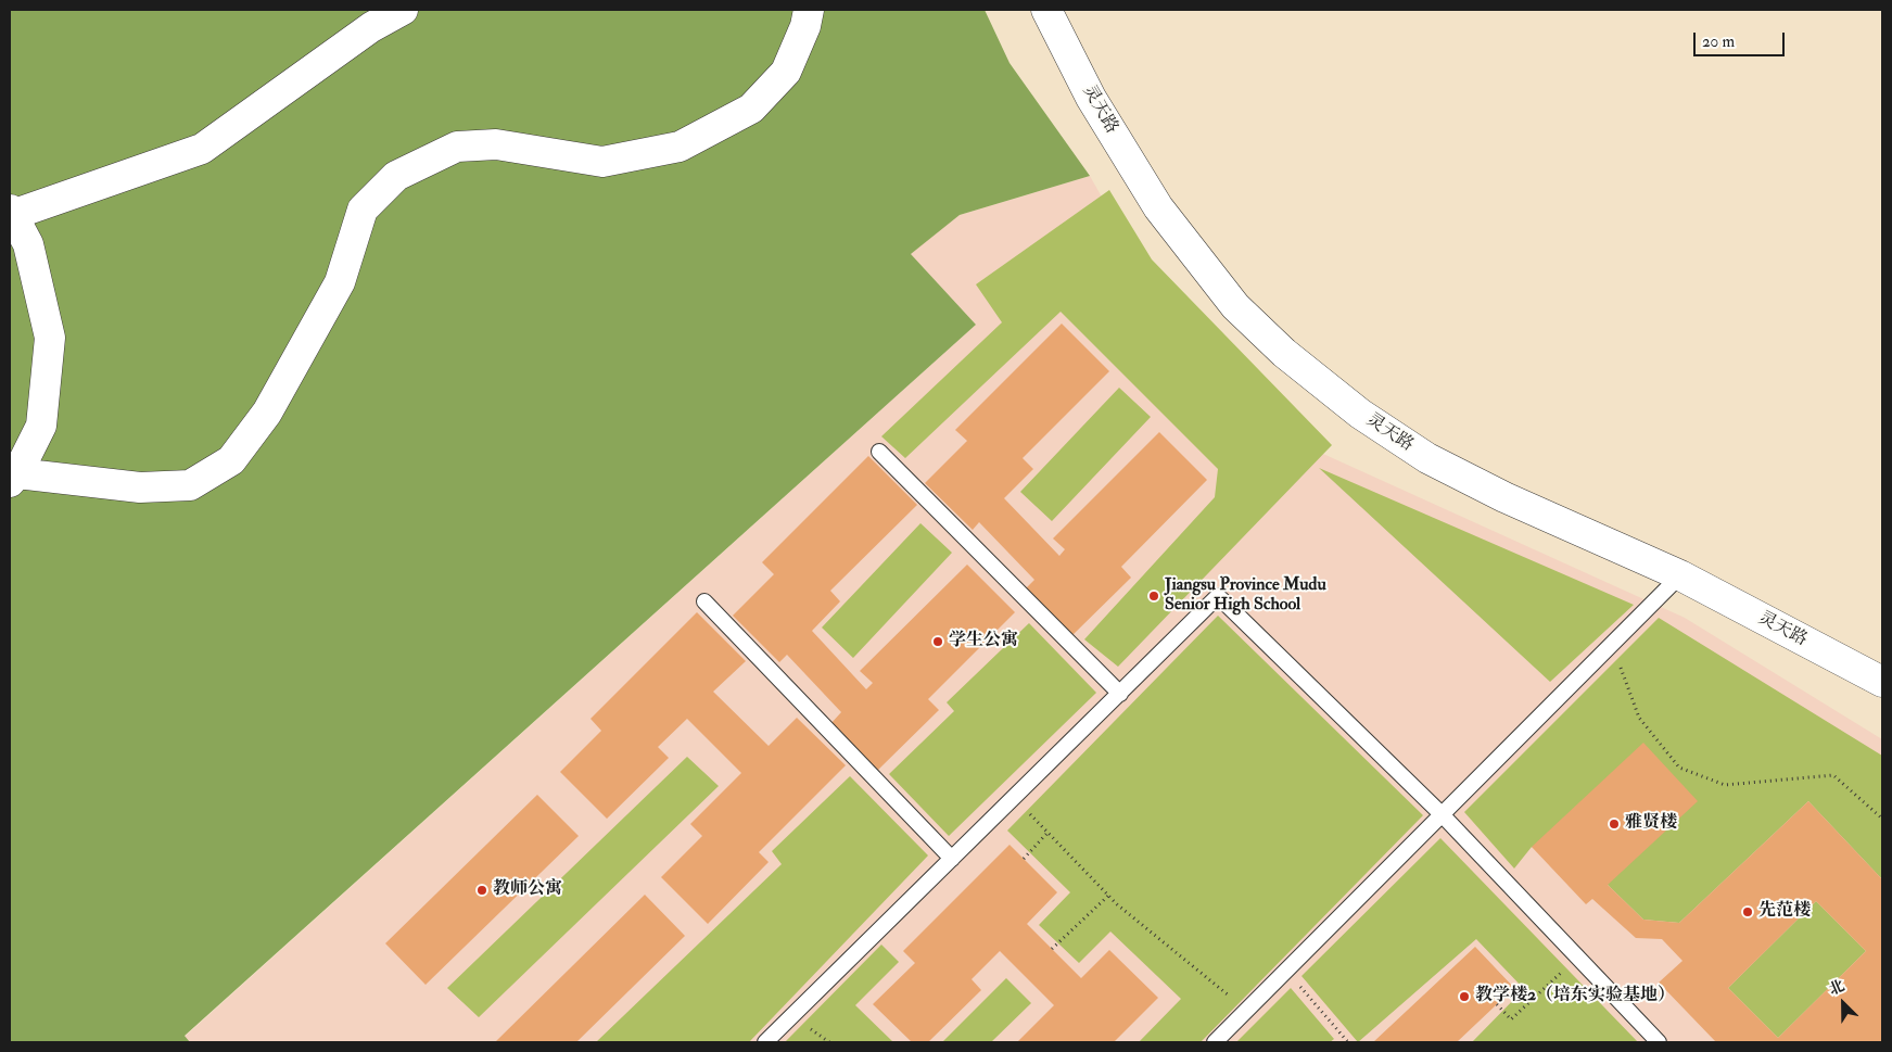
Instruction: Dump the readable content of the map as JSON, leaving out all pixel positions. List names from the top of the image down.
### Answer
{
  "streets": {
    "street": ["灵天路"]
  },
  "places": [
    "Jiangsu Province Mudu Senior High School",
    "学生公寓",
    "雅贤楼",
    "教师公寓",
    "先范楼",
    "教学楼2（培东实验基地）"
  ],
  "scale_bar": "20 m",
  "north": "top left"
}
